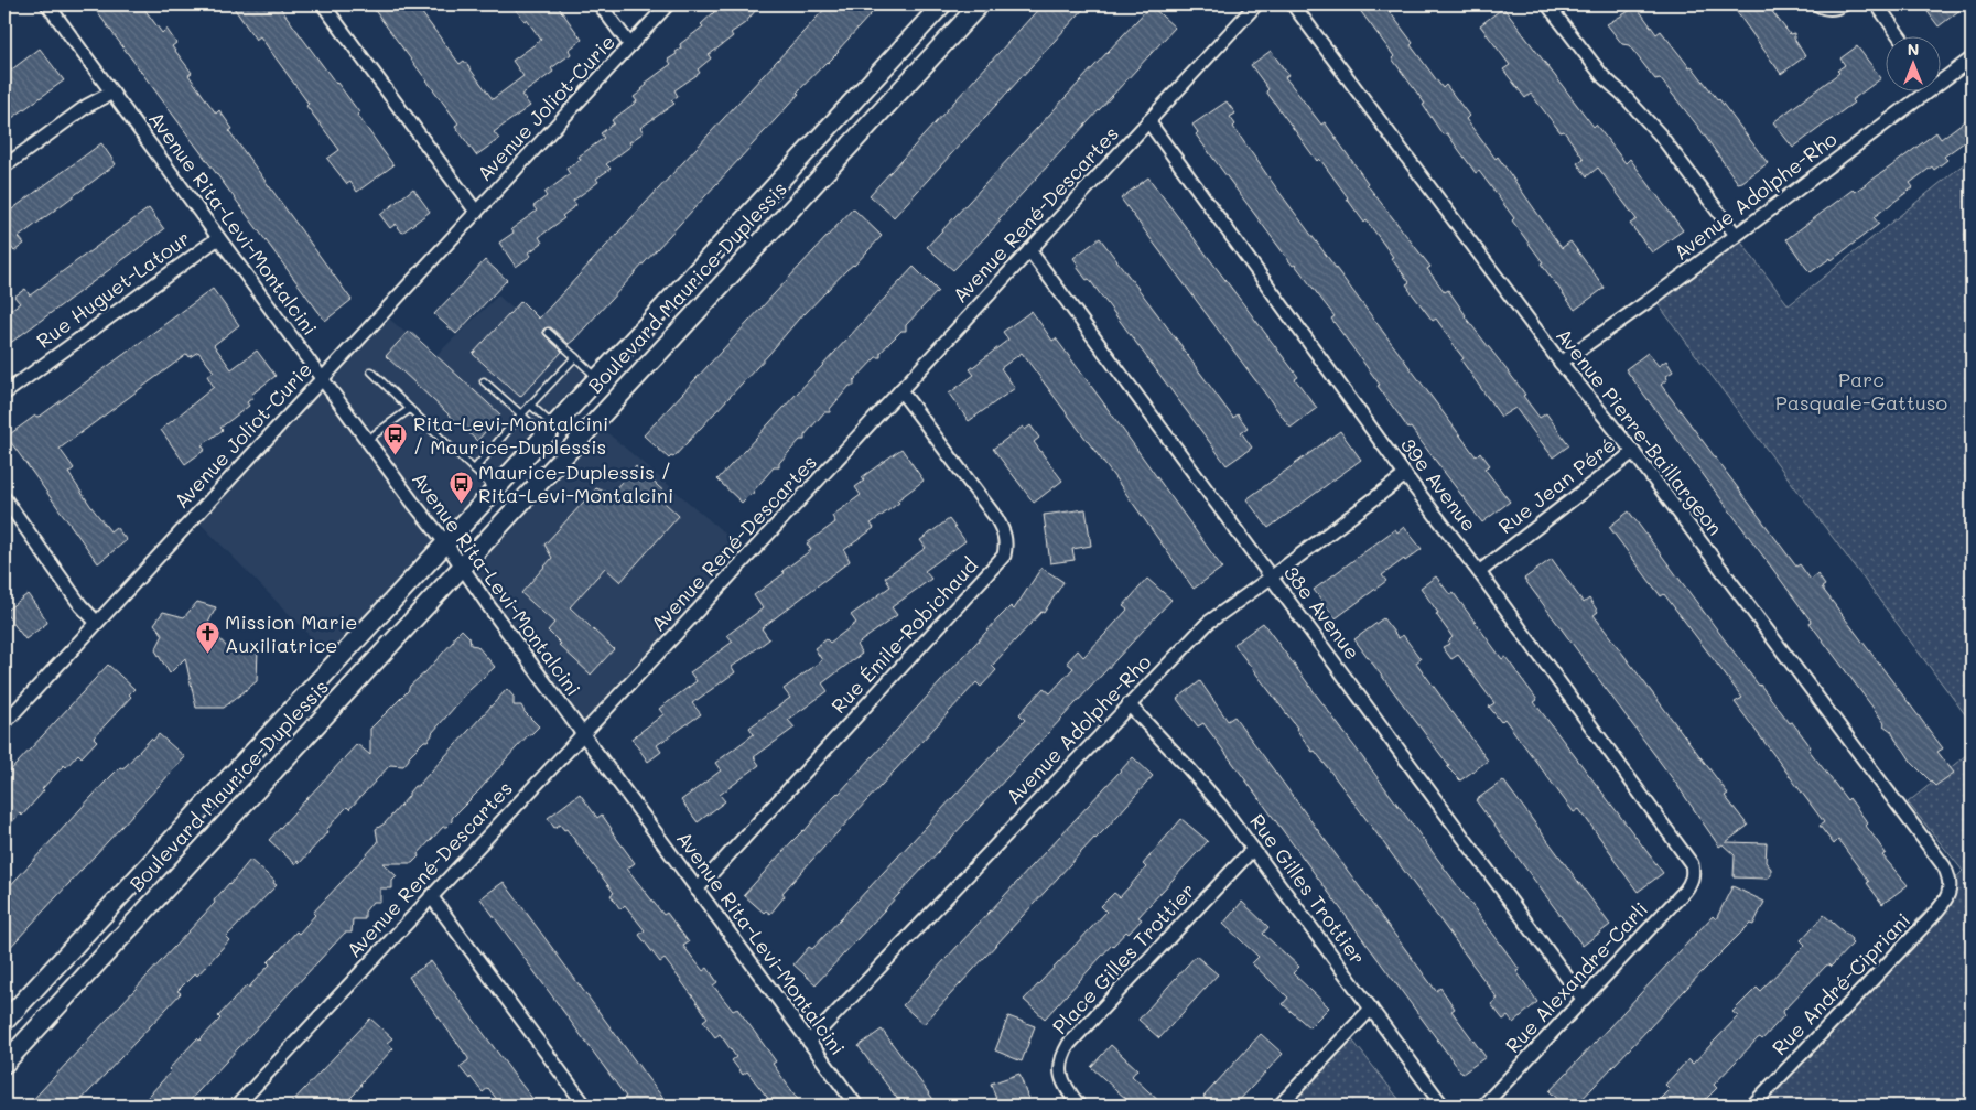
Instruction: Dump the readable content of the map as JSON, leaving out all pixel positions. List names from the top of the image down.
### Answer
{
  "streets": {
    "street": [
      "Avenue Joliot-Curie",
      "Avenue Adolphe-Rho",
      "Avenue René-Descartes",
      "Avenue Rita-Levi-Montalcini",
      "Boulevard Maurice-Duplessis",
      "Rue Huguet-Latour",
      "Avenue Pierre-Baillargeon",
      "39e Avenue",
      "Rue Jean Péré",
      "38e Avenue",
      "Rue Émile-Robichaud",
      "Rue Gilles Trottier",
      "Place Gilles Trottier",
      "Rue Alexandre-Carli",
      "Rue André-Cipriani"
    ]
  },
  "crossings": [
    ["Avenue Joliot-Curie", "Avenue Rita-Levi-Montalcini"],
    ["Avenue Adolphe-Rho", "Avenue Rita-Levi-Montalcini"],
    ["Avenue Adolphe-Rho", "Avenue Pierre-Baillargeon"],
    ["Avenue Adolphe-Rho", "39e Avenue"],
    ["Avenue Adolphe-Rho", "38e Avenue"],
    ["Avenue Adolphe-Rho", "Rue Gilles Trottier"],
    ["Avenue René-Descartes", "Avenue Rita-Levi-Montalcini"],
    ["Avenue René-Descartes", "39e Avenue"],
    ["Avenue René-Descartes", "38e Avenue"],
    ["Avenue René-Descartes", "Rue Émile-Robichaud"],
    ["Avenue Rita-Levi-Montalcini", "Boulevard Maurice-Duplessis"],
    ["Avenue Rita-Levi-Montalcini", "Rue Huguet-Latour"],
    ["Avenue Rita-Levi-Montalcini", "Rue Émile-Robichaud"],
    ["Avenue Pierre-Baillargeon", "Rue Jean Péré"],
    ["Avenue Pierre-Baillargeon", "Rue André-Cipriani"],
    ["39e Avenue", "Rue Jean Péré"],
    ["39e Avenue", "Rue Alexandre-Carli"],
    ["38e Avenue", "Rue Alexandre-Carli"],
    ["Rue Gilles Trottier", "Place Gilles Trottier"]
  ],
  "parks": ["Parc Pasquale-Gattuso"],
  "places": {
    "bus stop": ["Rita-Levi-Montalcini / Maurice-Duplessis", "Maurice-Duplessis / Rita-Levi-Montalcini"],
    "church": ["Mission Marie Auxiliatrice"]
  },
  "north": "top"
}
